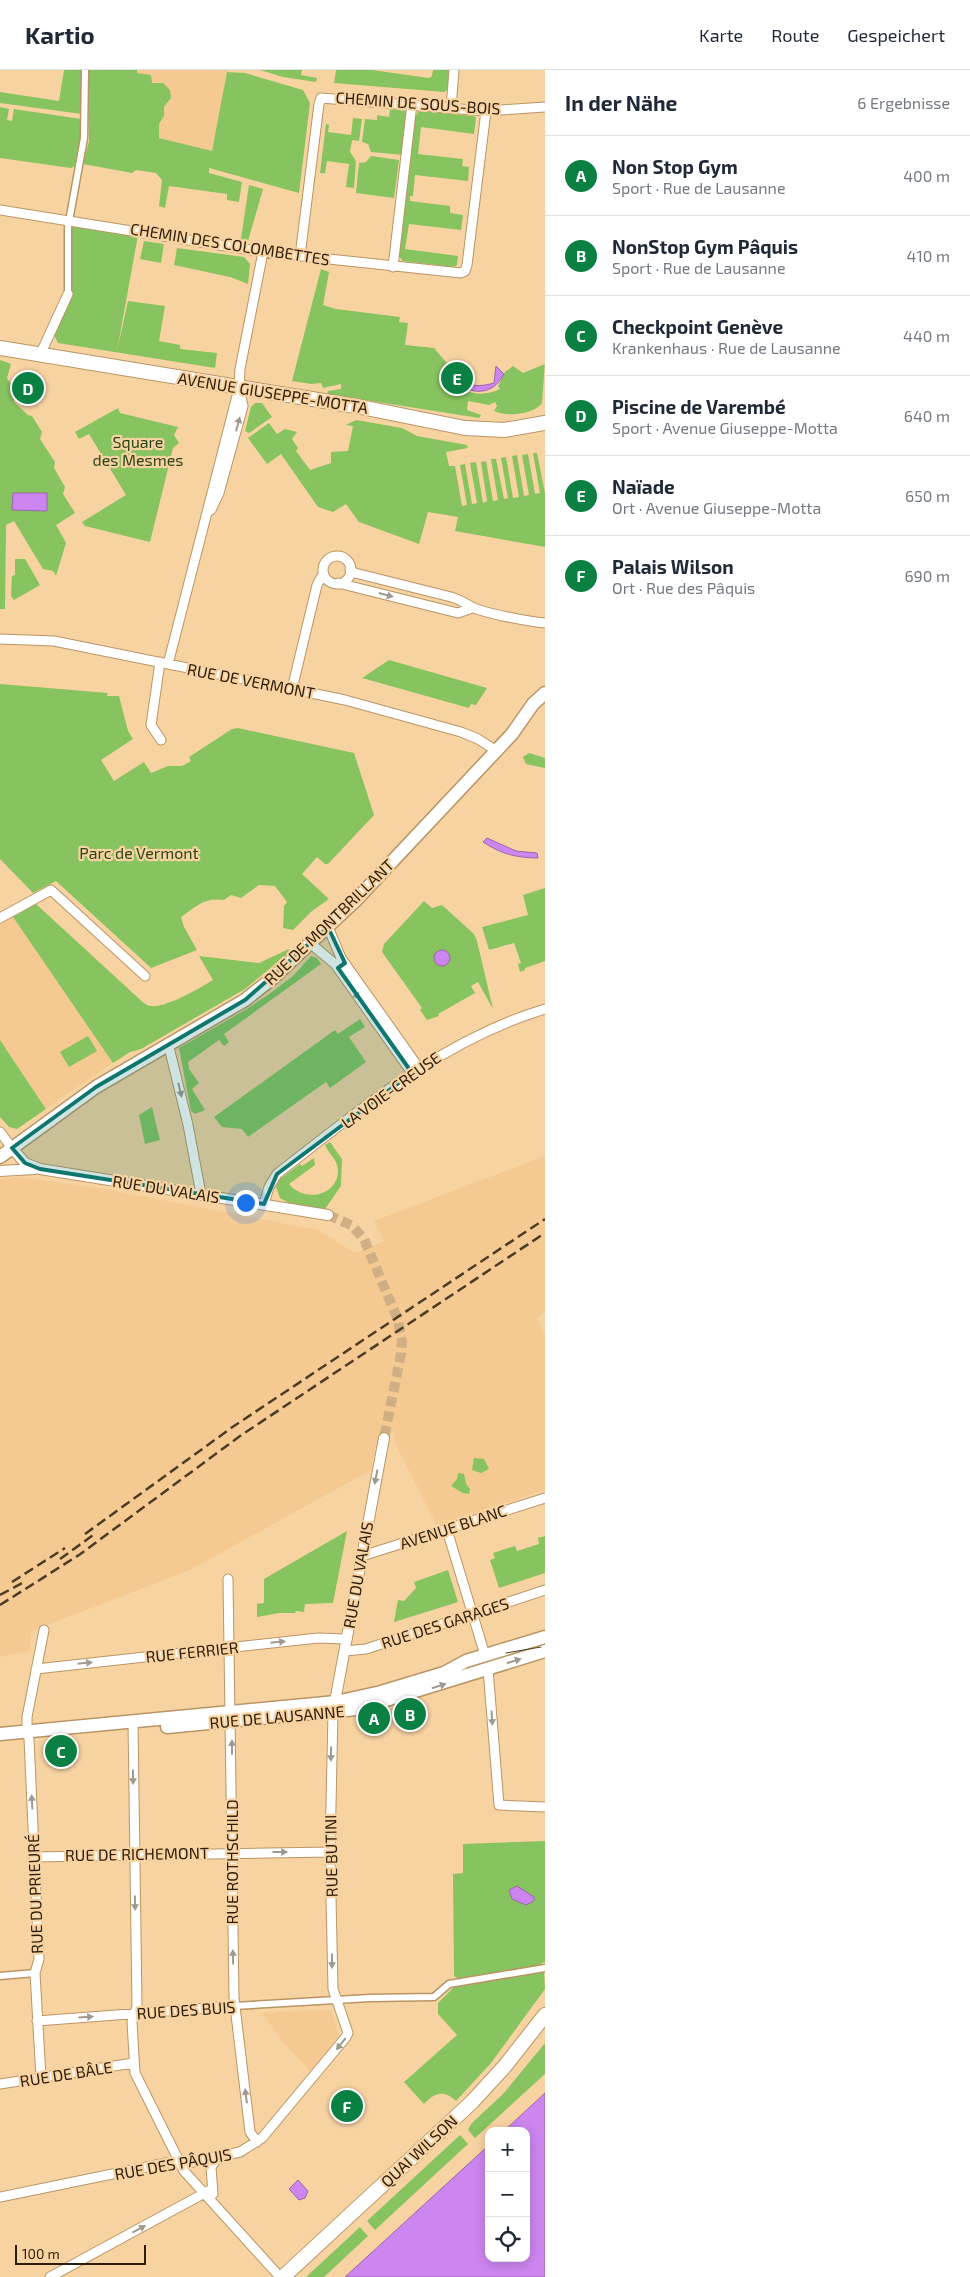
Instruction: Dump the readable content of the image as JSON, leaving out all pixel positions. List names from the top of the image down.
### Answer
{
  "streets": {
    "main road": [
      "AVENUE GIUSEPPE-MOTTA",
      "RUE DE MONTBRILLANT",
      "RUE DE LAUSANNE",
      "QUAI WILSON"
    ],
    "street": [
      "CHEMIN DE SOUS-BOIS",
      "CHEMIN DES COLOMBETTES",
      "RUE DE VERMONT",
      "LA VOIE-CREUSE",
      "RUE DU VALAIS",
      "AVENUE BLANC",
      "RUE DES GARAGES",
      "RUE FERRIER",
      "RUE DE RICHEMONT",
      "RUE BUTINI",
      "RUE ROTHSCHILD",
      "RUE DU PRIEURÉ",
      "RUE DES BUIS",
      "RUE DE BÂLE",
      "RUE DES PÂQUIS"
    ]
  },
  "crossings": [
    ["CHEMIN DE SOUS-BOIS", "CHEMIN DES COLOMBETTES"],
    ["RUE DE VERMONT", "RUE DE MONTBRILLANT"],
    ["RUE DE MONTBRILLANT", "RUE DU VALAIS"],
    ["LA VOIE-CREUSE", "RUE DU VALAIS"],
    ["RUE DU VALAIS", "AVENUE BLANC"],
    ["RUE DU VALAIS", "RUE DES GARAGES"],
    ["RUE DU VALAIS", "RUE FERRIER"],
    ["RUE DU VALAIS", "RUE DE LAUSANNE"],
    ["RUE DU VALAIS", "RUE BUTINI"],
    ["RUE FERRIER", "RUE ROTHSCHILD"],
    ["RUE FERRIER", "RUE DU PRIEURÉ"],
    ["RUE DE LAUSANNE", "RUE BUTINI"],
    ["RUE DE RICHEMONT", "RUE BUTINI"],
    ["RUE DE RICHEMONT", "RUE ROTHSCHILD"],
    ["RUE DE RICHEMONT", "RUE DU PRIEURÉ"],
    ["RUE BUTINI", "RUE DES BUIS"],
    ["RUE BUTINI", "RUE DES PÂQUIS"],
    ["RUE ROTHSCHILD", "RUE DES BUIS"],
    ["RUE ROTHSCHILD", "RUE DES PÂQUIS"],
    ["RUE DU PRIEURÉ", "RUE DES BUIS"],
    ["RUE DU PRIEURÉ", "RUE DE BÂLE"],
    ["RUE DES BUIS", "RUE DES PÂQUIS"]
  ],
  "one_way": [
    "RUE FERRIER",
    "RUE BUTINI",
    "RUE ROTHSCHILD",
    "RUE DES PÂQUIS"
  ],
  "parks": ["Square des Mesmes", "Parc de Vermont"],
  "scale_bar": "100 m",
  "page": {
    "header": "Kartio",
    "nav": ["Karte", "Route", "Gespeichert"],
    "heading": ["In der Nähe", "6 Ergebnisse"],
    "list": [
      {
        "mark": "A",
        "name": "Non Stop Gym",
        "note": "Sport · Rue de Lausanne",
        "value": "400 m"
      },
      {
        "mark": "B",
        "name": "NonStop Gym Pâquis",
        "note": "Sport · Rue de Lausanne",
        "value": "410 m"
      },
      {
        "mark": "C",
        "name": "Checkpoint Genève",
        "note": "Krankenhaus · Rue de Lausanne",
        "value": "440 m"
      },
      {
        "mark": "D",
        "name": "Piscine de Varembé",
        "note": "Sport · Avenue Giuseppe-Motta",
        "value": "640 m"
      },
      {
        "mark": "E",
        "name": "Naïade",
        "note": "Ort · Avenue Giuseppe-Motta",
        "value": "650 m"
      },
      {
        "mark": "F",
        "name": "Palais Wilson",
        "note": "Ort · Rue des Pâquis",
        "value": "690 m"
      }
    ],
    "pins": [
      "E",
      "D",
      "B",
      "A",
      "C",
      "F"
    ],
    "map_buttons": ["+", "−"],
    "scale": "100 m"
  }
}
